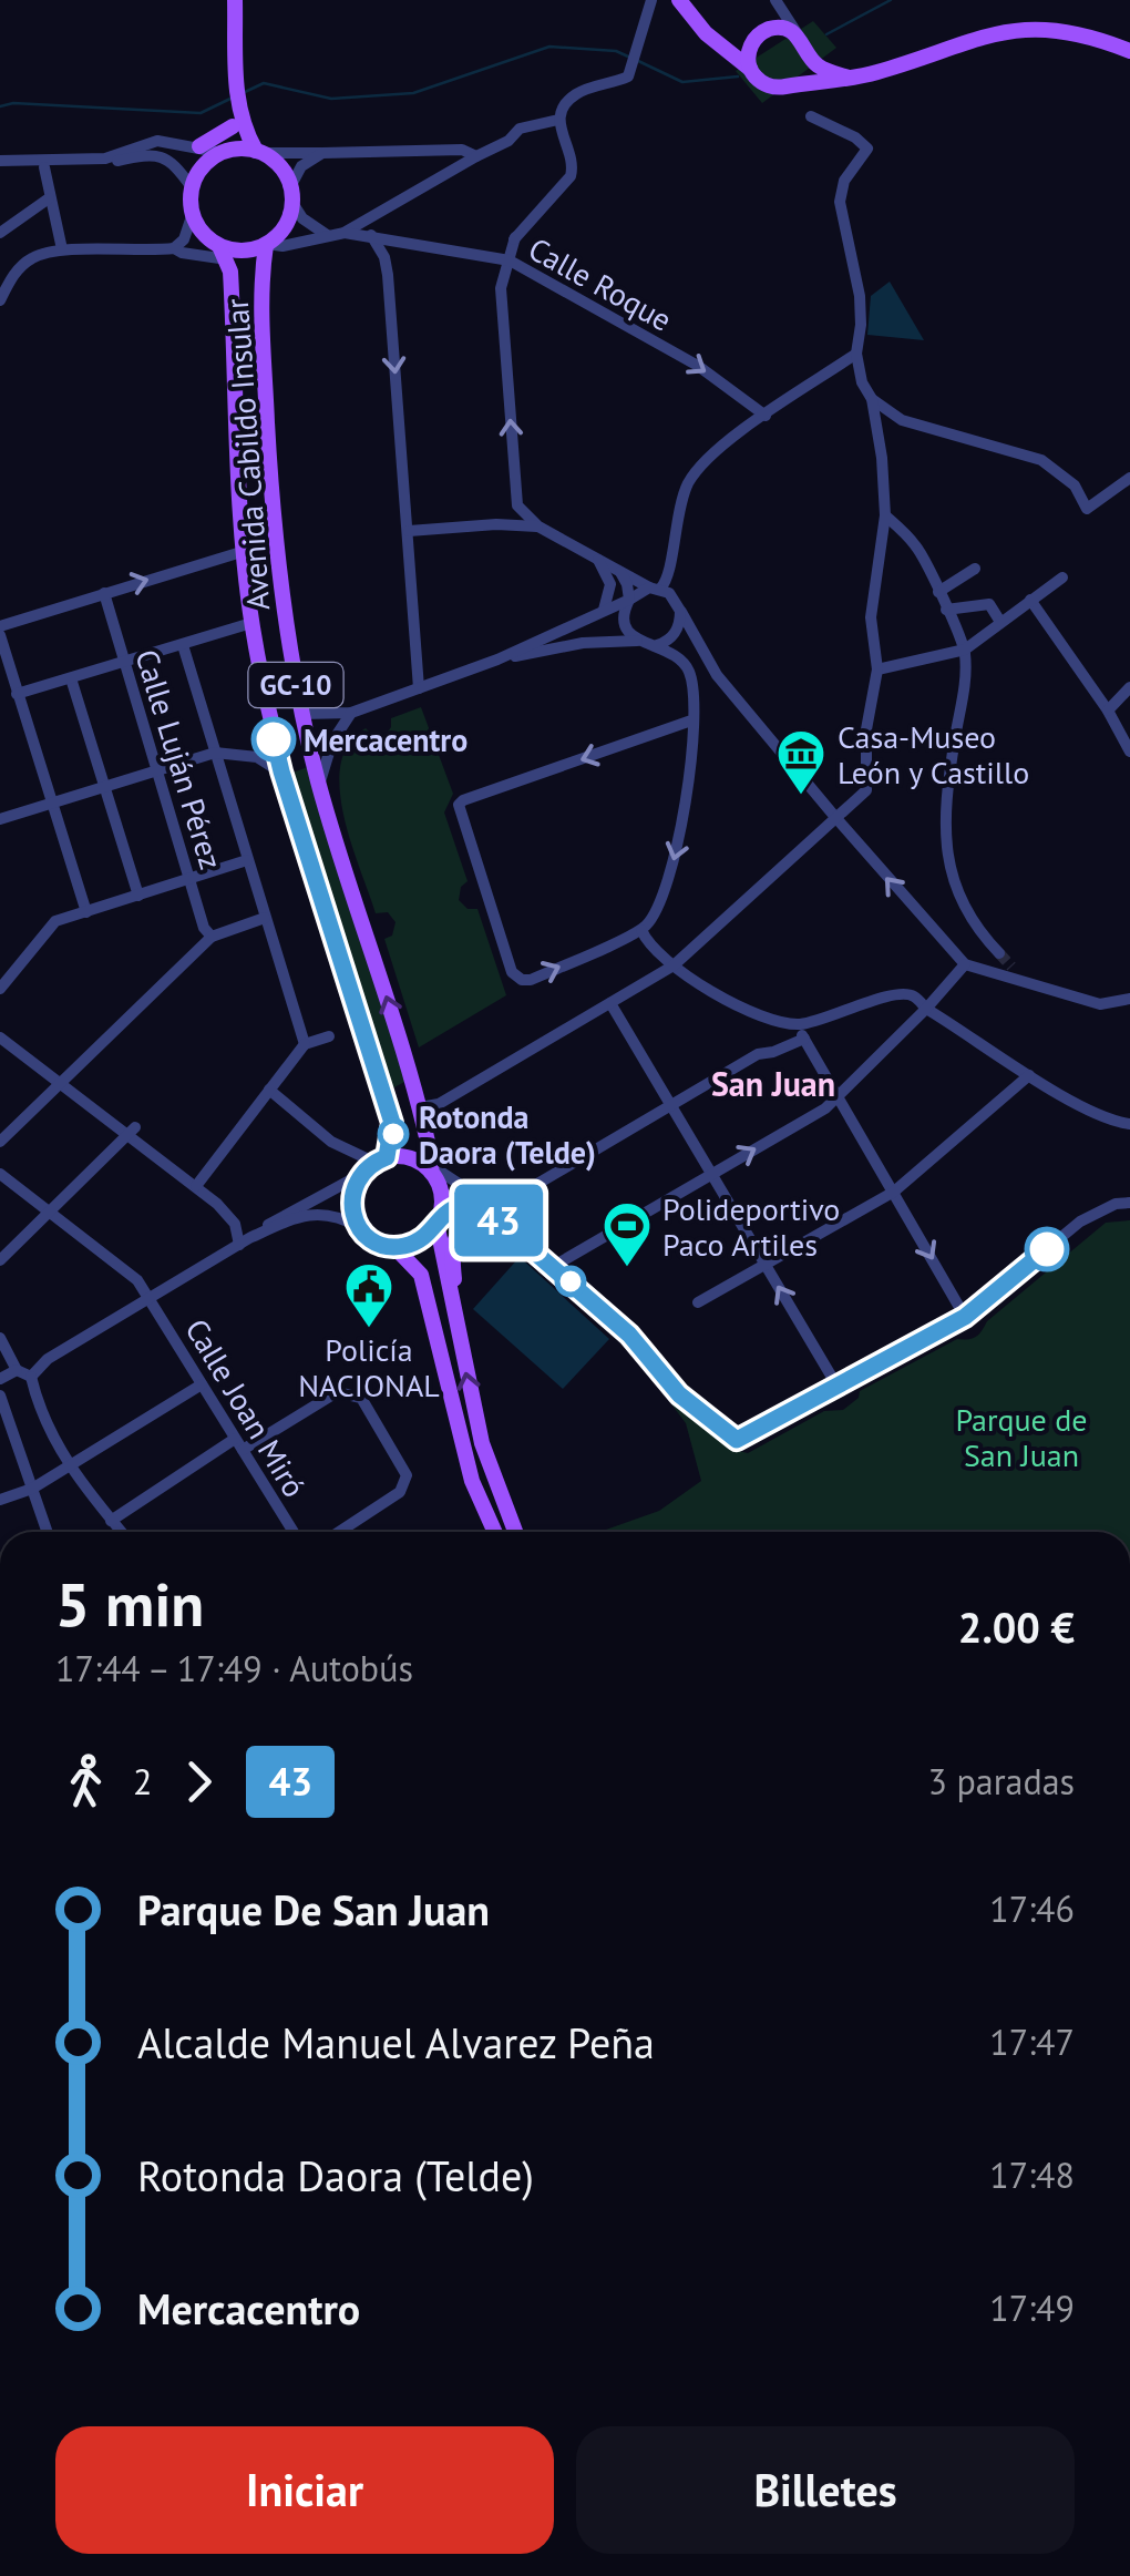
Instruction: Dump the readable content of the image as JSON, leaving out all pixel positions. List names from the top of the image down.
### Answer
{
  "streets": {
    "main road": ["Avenida Cabildo Insular", "GC-10"],
    "street": ["Calle Roque", "Calle Luján Pérez", "Calle Joan Miró"]
  },
  "crossings": [
    ["Calle Roque", "Avenida Cabildo Insular"],
    ["Avenida Cabildo Insular", "GC-10"]
  ],
  "one_way": ["Calle Roque"],
  "districts": ["San Juan"],
  "parks": ["Parque de San Juan"],
  "places": {
    "other": ["Mercacentro", "Rotonda Daora (Telde)"],
    "museum": ["Casa-Museo León y Castillo"],
    "sports": ["Polideportivo Paco Artiles"],
    "public building": ["Policía NACIONAL"]
  },
  "lines": ["bus line 43"],
  "page": {
    "on_map": "43",
    "heading": ["5 min", "17:44 – 17:49 · Autobús", "2.00 €"],
    "legs": ["2", "43", "3 paradas"],
    "list": [
      {
        "name": "Parque De San Juan",
        "value": "17:46"
      },
      {
        "name": "Alcalde Manuel Alvarez Peña",
        "value": "17:47"
      },
      {
        "name": "Rotonda Daora (Telde)",
        "value": "17:48"
      },
      {
        "name": "Mercacentro",
        "value": "17:49"
      }
    ],
    "buttons": ["Iniciar", "Billetes"]
  }
}
